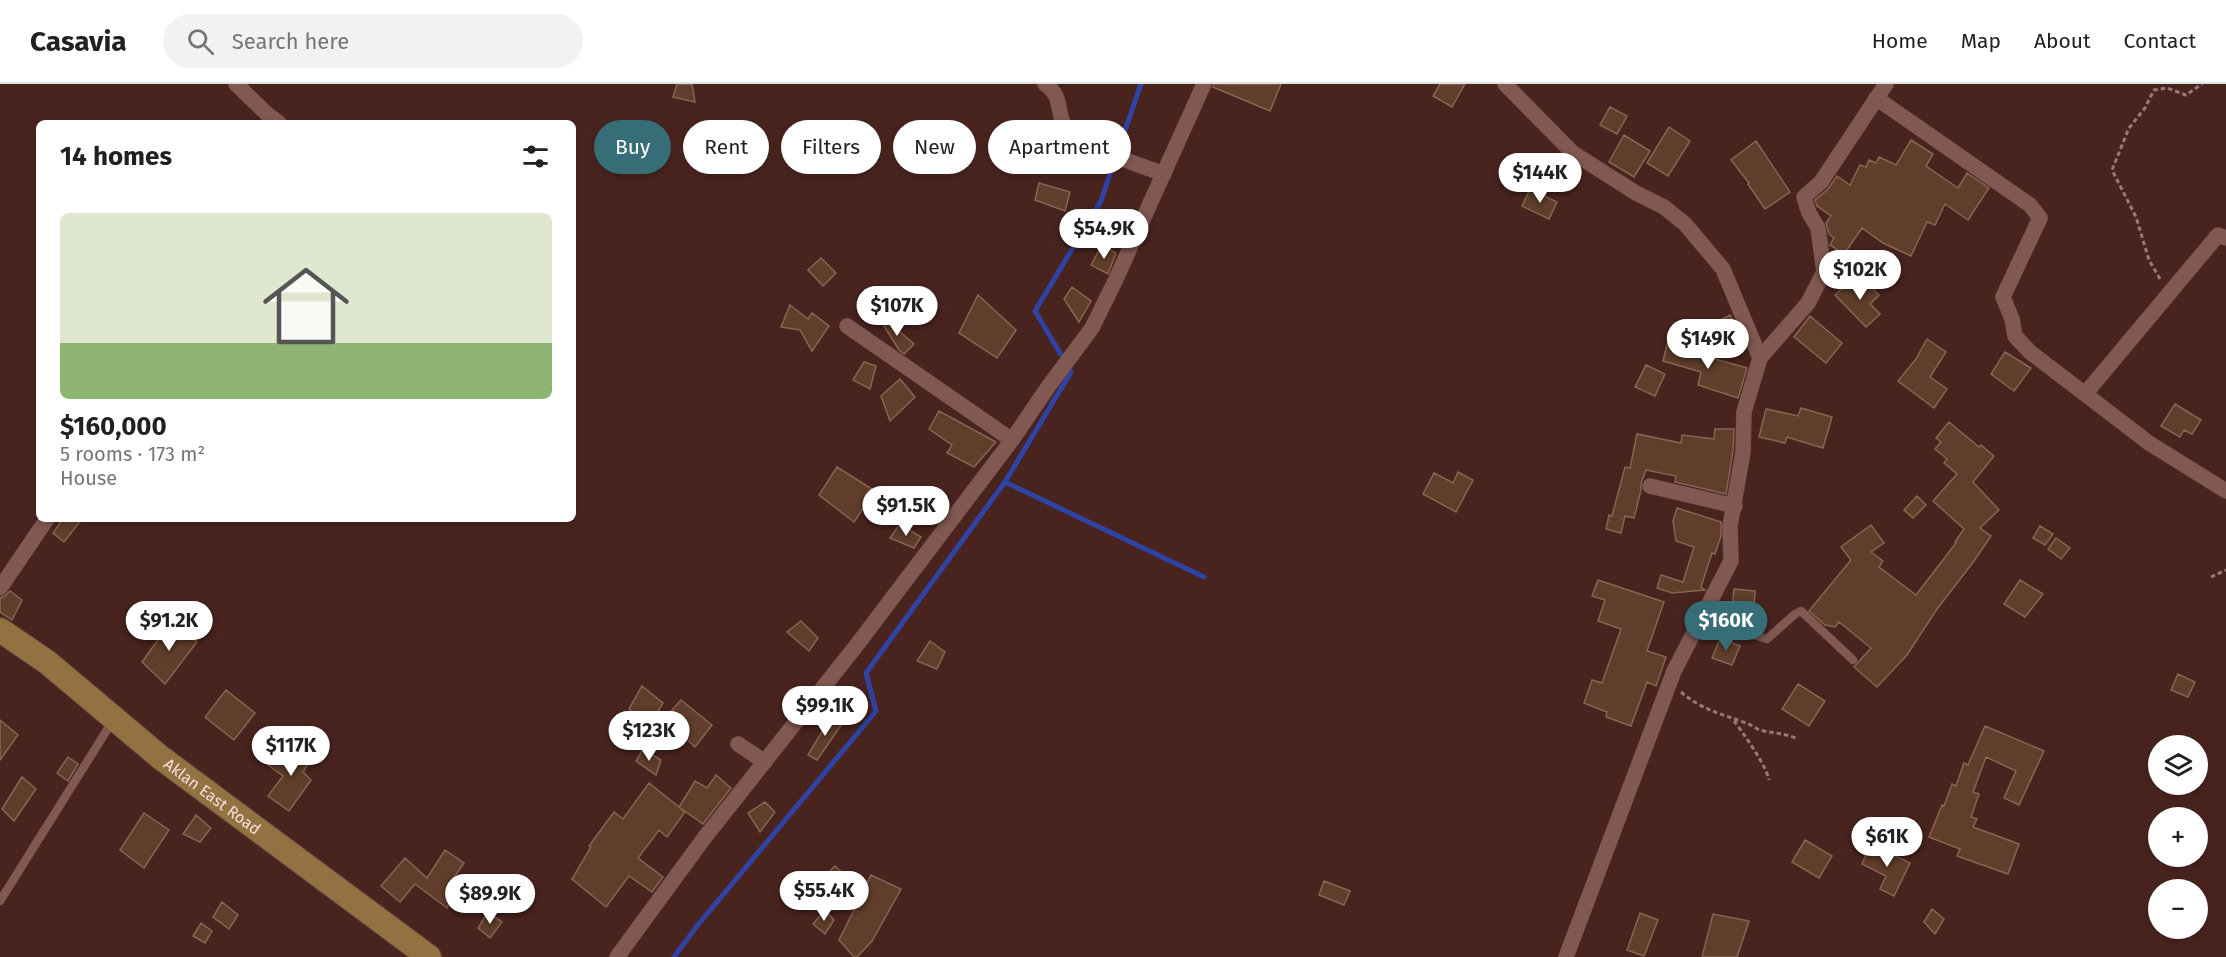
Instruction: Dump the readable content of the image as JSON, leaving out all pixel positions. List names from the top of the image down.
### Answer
{
  "streets": {
    "main road": ["Aklan East Road"]
  },
  "page": {
    "header": "Casavia",
    "search": "Search here",
    "nav": [
      "Home",
      "Map",
      "About",
      "Contact"
    ],
    "chip": [
      "Buy",
      "Rent",
      "Filters",
      "New",
      "Apartment"
    ],
    "heading": "14 homes",
    "price": [
      "$144K",
      "$54.9K",
      "$102K",
      "$107K",
      "$149K",
      "$91.5K",
      "$91.2K",
      "$160K",
      "$99.1K",
      "$123K",
      "$117K",
      "$61K",
      "$55.4K",
      "$89.9K"
    ],
    "list": [
      {
        "name": "$160,000",
        "note": "5 rooms · 173 m² · House"
      }
    ],
    "map_buttons": ["+", "−"]
  }
}
